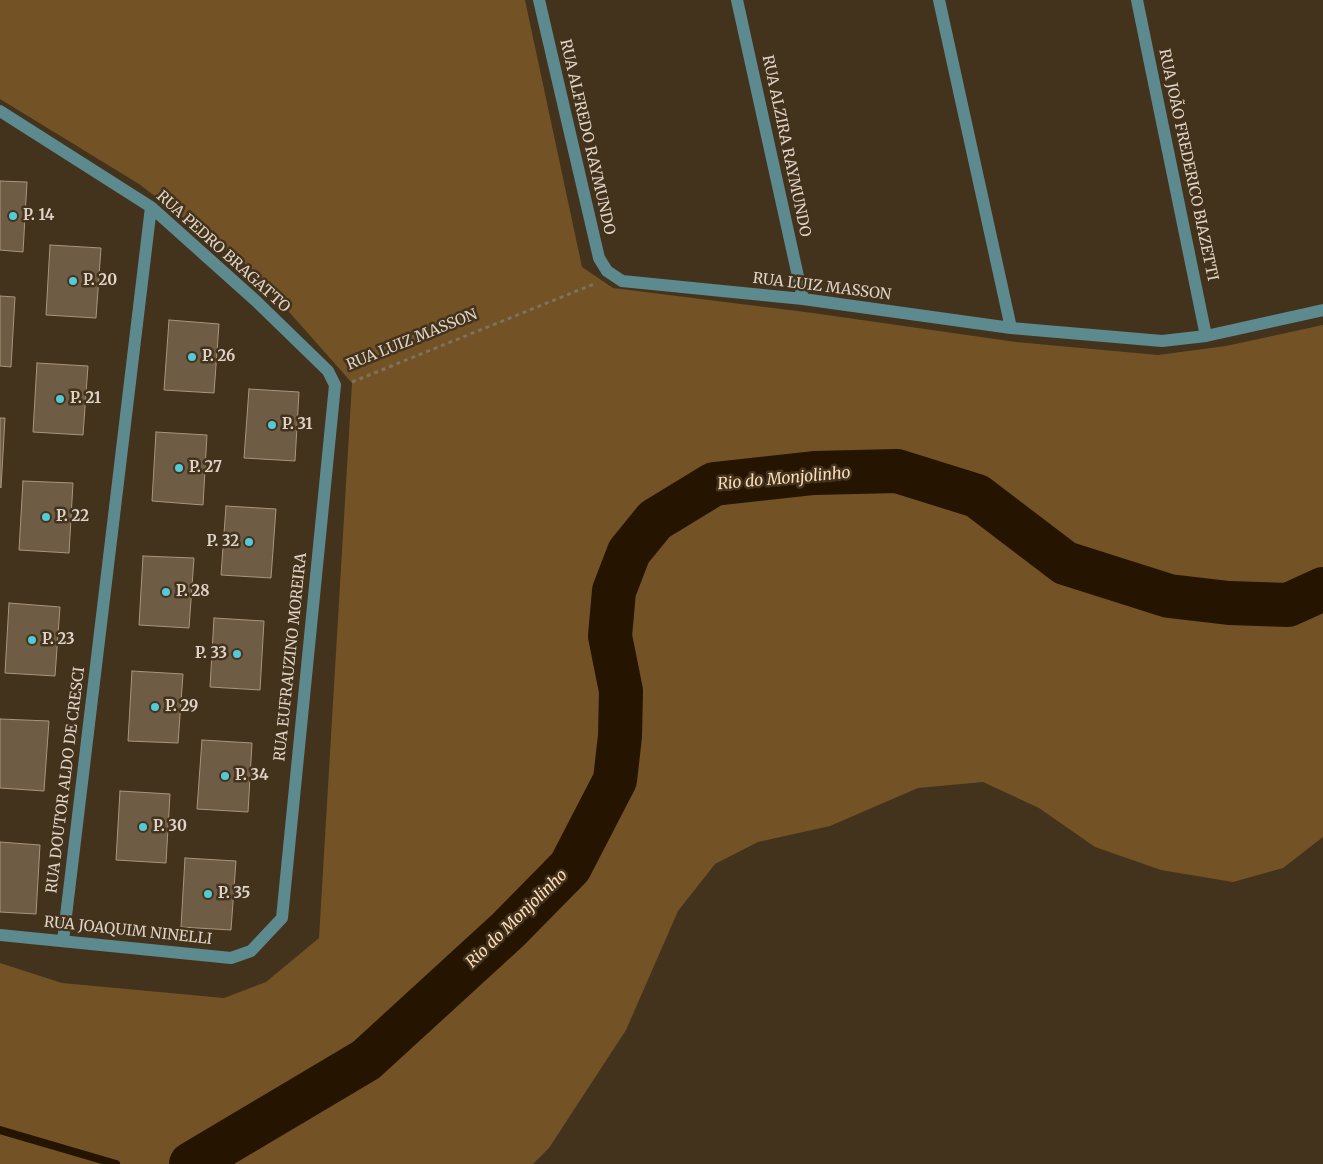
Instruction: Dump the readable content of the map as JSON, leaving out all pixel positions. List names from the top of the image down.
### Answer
{
  "streets": {
    "street": [
      "RUA ALFREDO RAYMUNDO",
      "RUA ALZIRA RAYMUNDO",
      "RUA JOÃO FREDERICO BIAZETTI",
      "RUA PEDRO BRAGATTO",
      "RUA LUIZ MASSON",
      "RUA EUFRAUZINO MOREIRA",
      "RUA DOUTOR ALDO DE CRESCI",
      "RUA JOAQUIM NINELLI"
    ]
  },
  "crossings": [
    ["RUA ALFREDO RAYMUNDO", "RUA LUIZ MASSON"],
    ["RUA ALZIRA RAYMUNDO", "RUA LUIZ MASSON"],
    ["RUA JOÃO FREDERICO BIAZETTI", "RUA LUIZ MASSON"],
    ["RUA PEDRO BRAGATTO", "RUA LUIZ MASSON"],
    ["RUA PEDRO BRAGATTO", "RUA EUFRAUZINO MOREIRA"],
    ["RUA PEDRO BRAGATTO", "RUA DOUTOR ALDO DE CRESCI"],
    ["RUA LUIZ MASSON", "RUA EUFRAUZINO MOREIRA"],
    ["RUA EUFRAUZINO MOREIRA", "RUA JOAQUIM NINELLI"],
    ["RUA DOUTOR ALDO DE CRESCI", "RUA JOAQUIM NINELLI"]
  ],
  "water": ["Rio do Monjolinho"],
  "places": [
    "P. 14",
    "P. 20",
    "P. 26",
    "P. 21",
    "P. 31",
    "P. 27",
    "P. 22",
    "P. 32",
    "P. 28",
    "P. 23",
    "P. 33",
    "P. 29",
    "P. 34",
    "P. 30",
    "P. 35"
  ]
}
